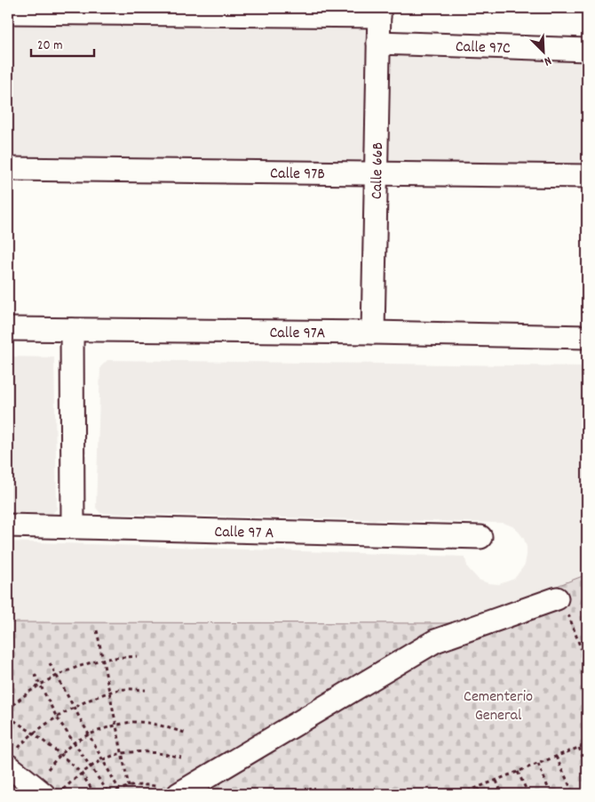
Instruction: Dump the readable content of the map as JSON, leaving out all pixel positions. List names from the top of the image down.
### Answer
{
  "streets": {
    "street": [
      "Calle 97C",
      "Calle 66B",
      "Calle 97B",
      "Calle 97A",
      "Calle 97 A"
    ]
  },
  "crossings": [
    ["Calle 97C", "Calle 66B"],
    ["Calle 66B", "Calle 97B"],
    ["Calle 66B", "Calle 97A"]
  ],
  "parks": ["Cementerio General"],
  "scale_bar": "20 m",
  "north": "bottom right"
}
